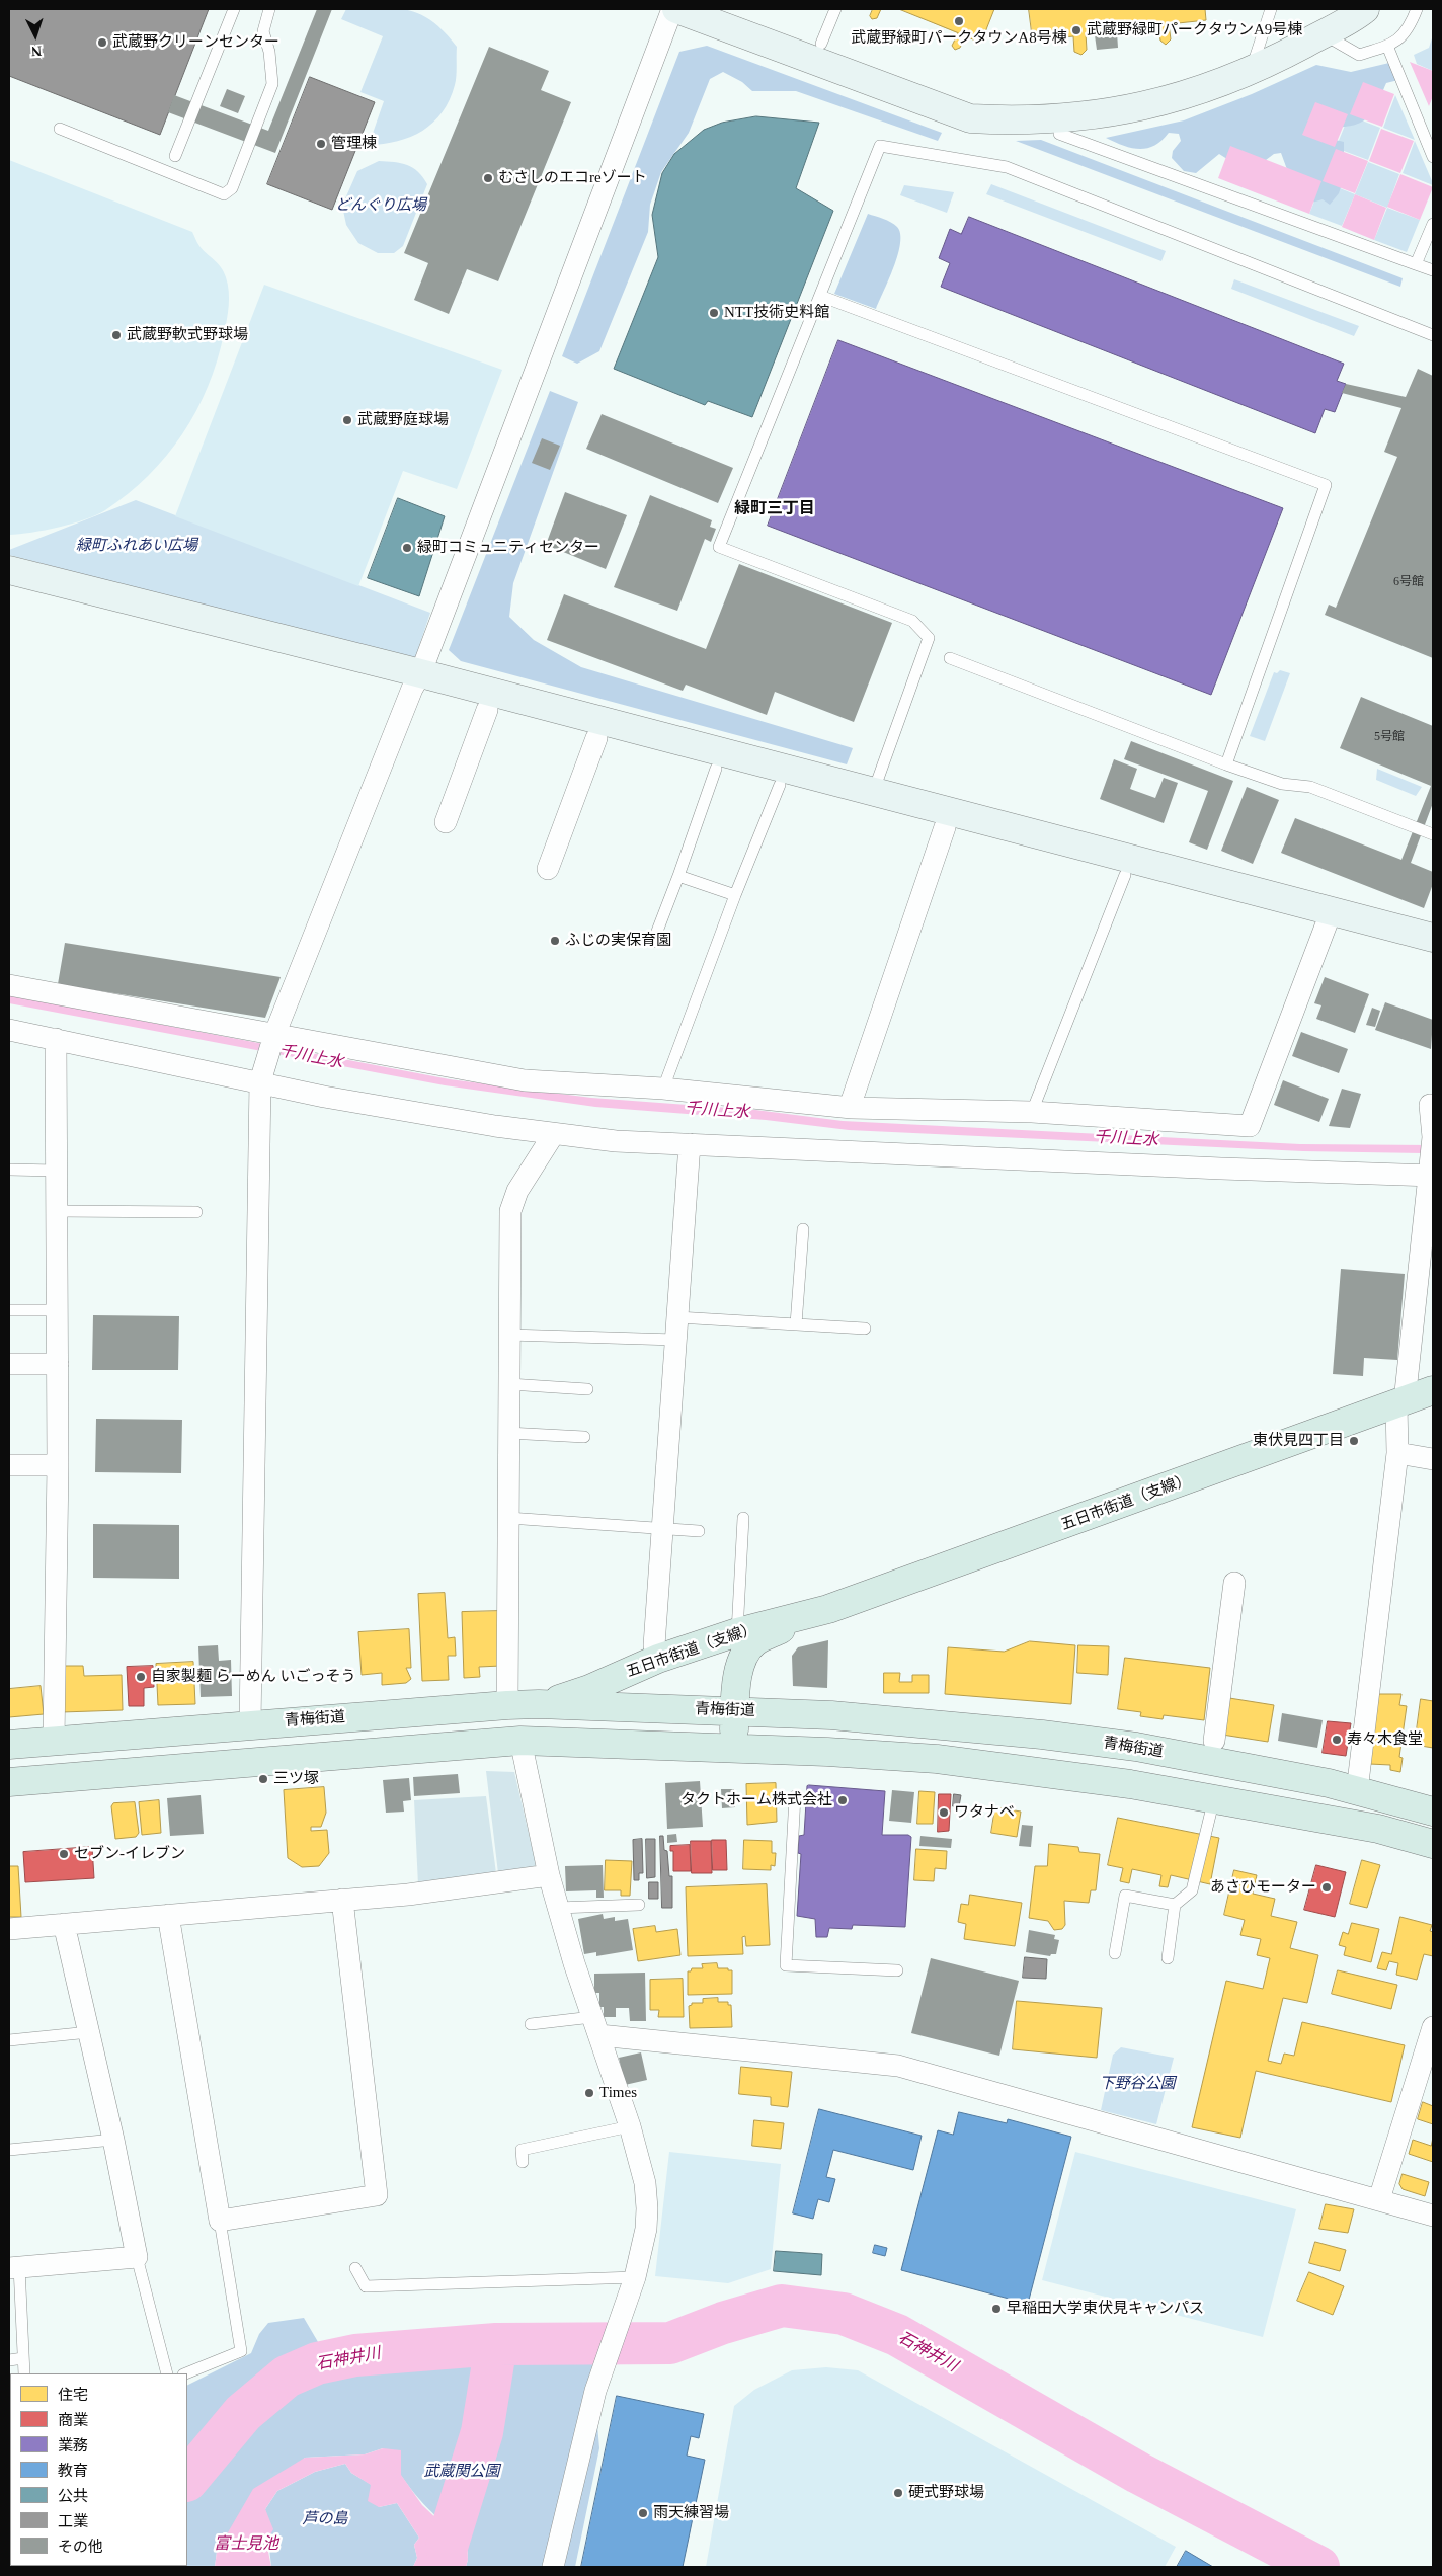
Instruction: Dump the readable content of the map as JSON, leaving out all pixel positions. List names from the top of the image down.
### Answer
{
  "streets": {
    "main road": ["五日市街道（支線）", "青梅街道"]
  },
  "crossings": [
    ["五日市街道（支線）", "青梅街道"]
  ],
  "districts": ["緑町三丁目"],
  "water": ["千川上水", "石神井川", "富士見池"],
  "parks": [
    "どんぐり広場",
    "緑町ふれあい広場",
    "下野谷公園",
    "武蔵関公園",
    "芦の島"
  ],
  "places": [
    "武蔵野緑町パークタウンA8号棟",
    "武蔵野緑町パークタウンA9号棟",
    "武蔵野クリーンセンター",
    "管理棟",
    "むさしのエコreゾート",
    "NTT技術史料館",
    "武蔵野軟式野球場",
    "武蔵野庭球場",
    "緑町コミュニティセンター",
    "ふじの実保育園",
    "東伏見四丁目",
    "自家製麺 らーめん いごっそう",
    "寿々木食堂",
    "三ツ塚",
    "タクトホーム株式会社",
    "ワタナベ",
    "セブン-イレブン",
    "あさひモーター",
    "Times",
    "早稲田大学東伏見キャンパス",
    "硬式野球場",
    "雨天練習場"
  ],
  "house_numbers": ["6号館", "5号館"],
  "legend": [
    "住宅",
    "商業",
    "業務",
    "教育",
    "公共",
    "工業",
    "その他"
  ],
  "north": "bottom"
}
